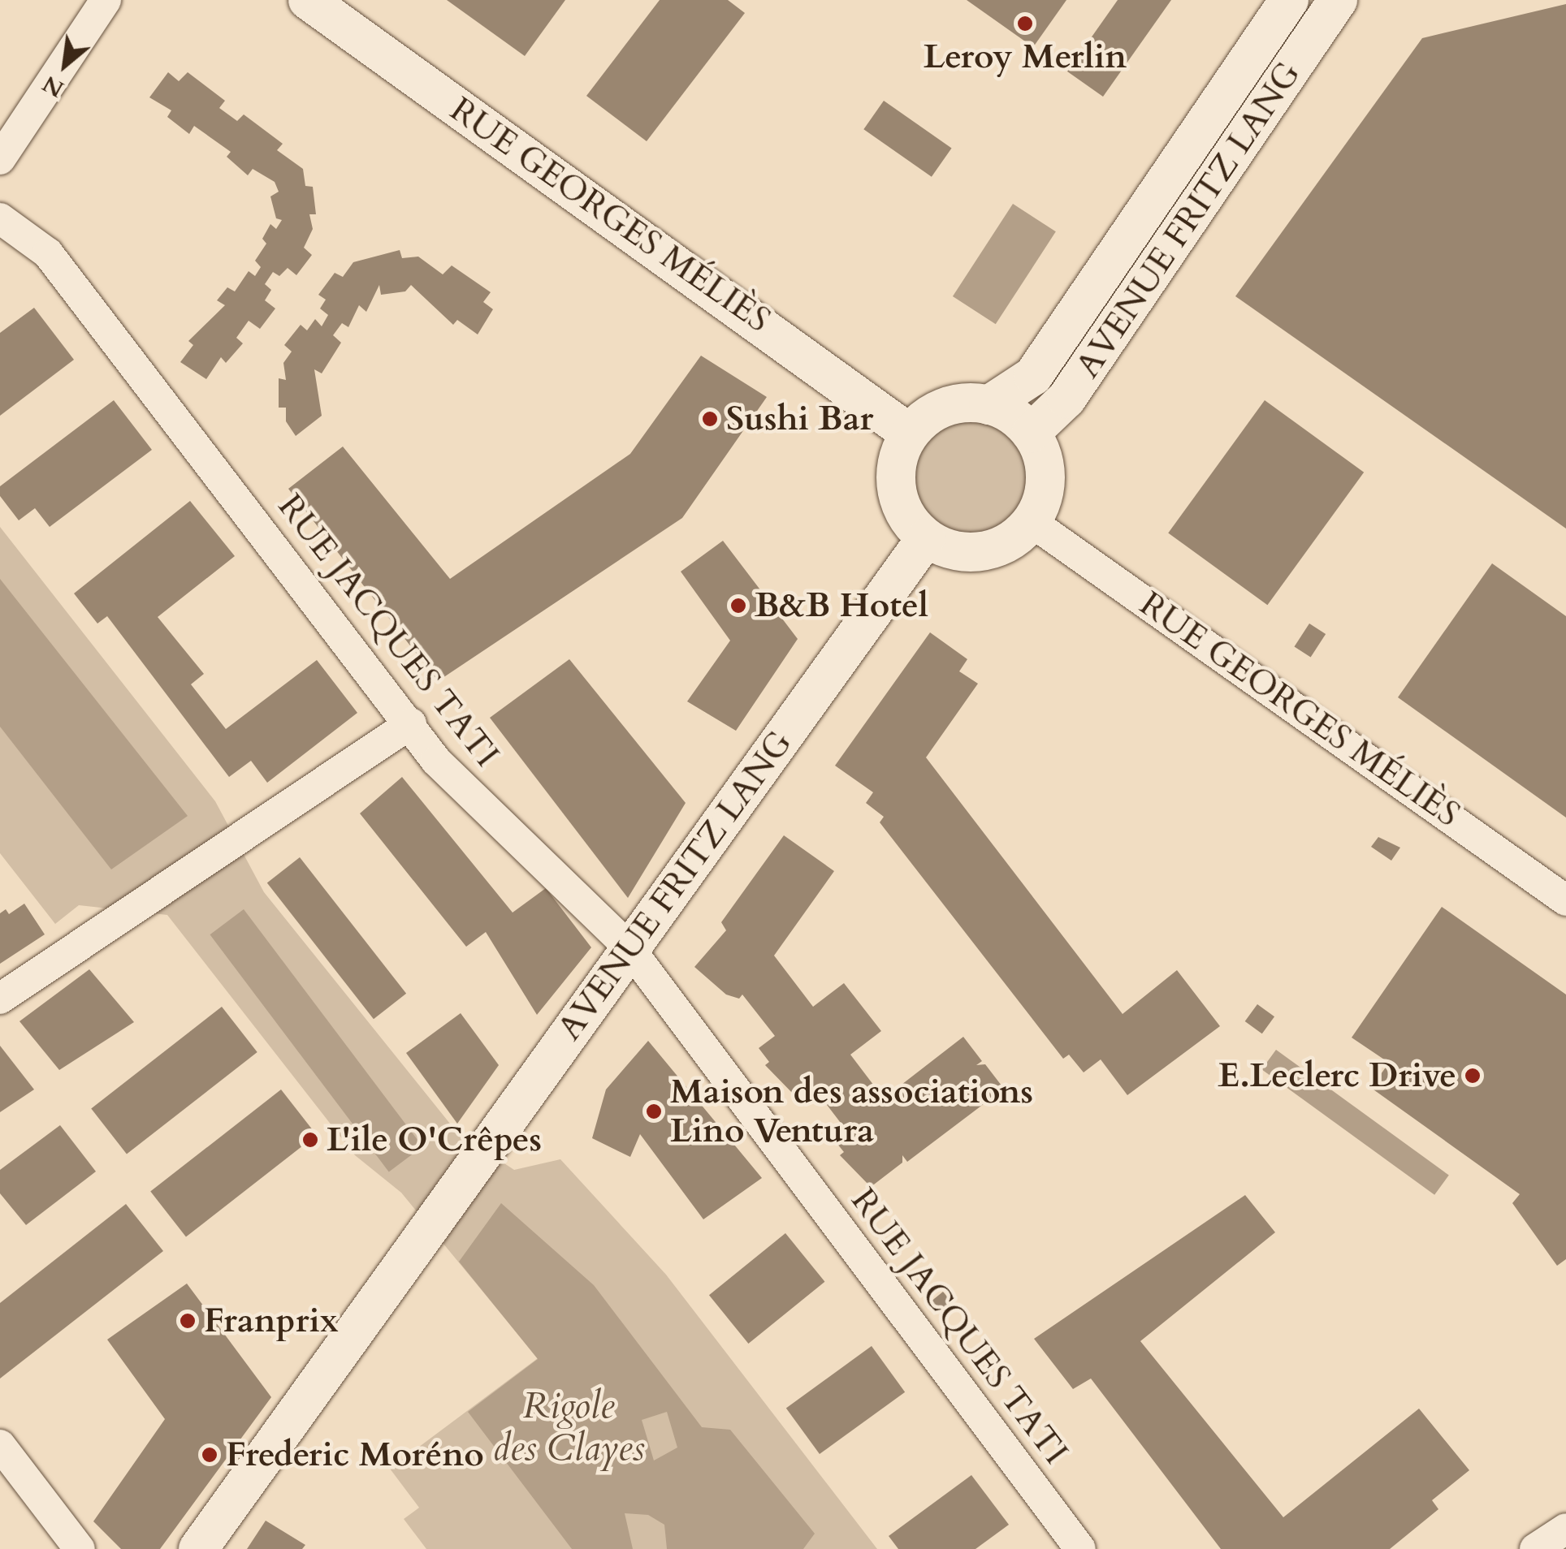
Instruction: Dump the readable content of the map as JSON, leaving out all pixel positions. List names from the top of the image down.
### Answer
{
  "streets": {
    "street": ["RUE GEORGES MÉLIÈS", "AVENUE FRITZ LANG", "RUE JACQUES TATI"]
  },
  "crossings": [
    ["RUE GEORGES MÉLIÈS", "AVENUE FRITZ LANG"],
    ["AVENUE FRITZ LANG", "RUE JACQUES TATI"]
  ],
  "water": ["Rigole des Clayes"],
  "places": [
    "Leroy Merlin",
    "Sushi Bar",
    "B&B Hotel",
    "E.Leclerc Drive",
    "Maison des associations Lino Ventura",
    "L'ile O'Crêpes",
    "Franprix",
    "Frederic Moréno"
  ],
  "north": "bottom left"
}
